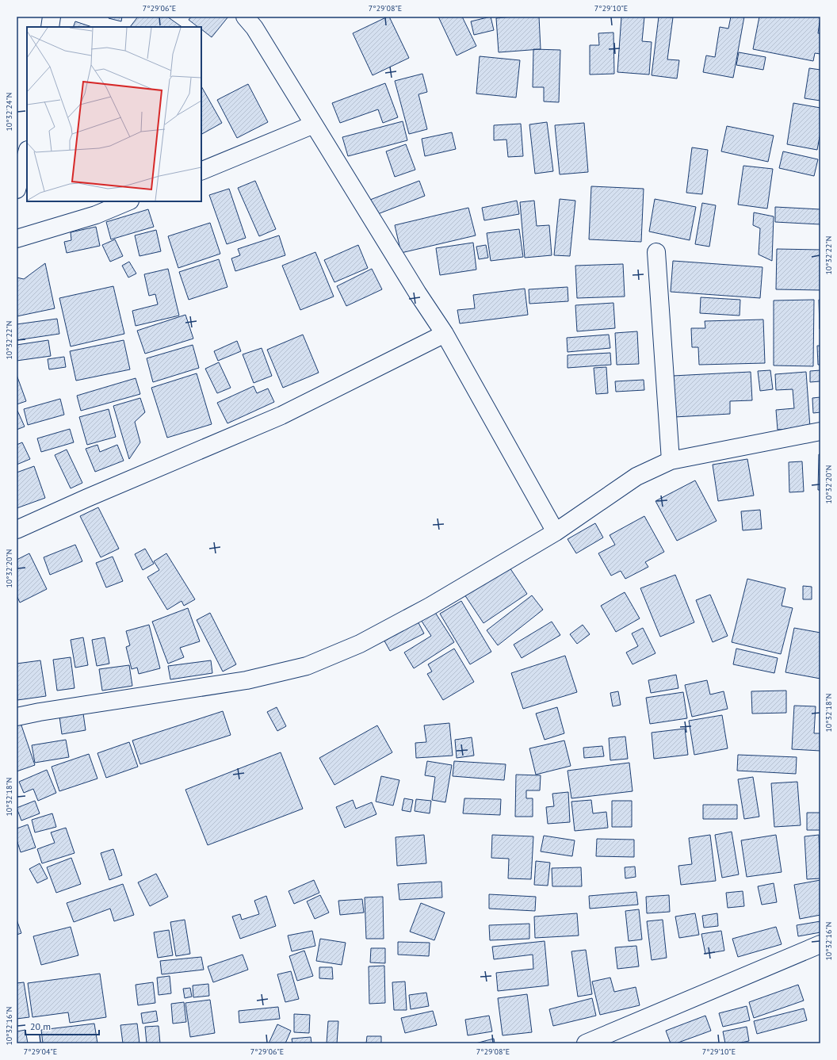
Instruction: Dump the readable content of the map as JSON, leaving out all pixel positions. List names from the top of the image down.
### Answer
{
  "scale_bar": "20 m",
  "coordinates": [
    "7°29'06\"E",
    "7°29'08\"E",
    "7°29'10\"E",
    "10°32'24\"N",
    "10°32'22\"N",
    "10°32'20\"N",
    "10°32'18\"N",
    "10°32'16\"N",
    "7°29'04\"E"
  ]
}
